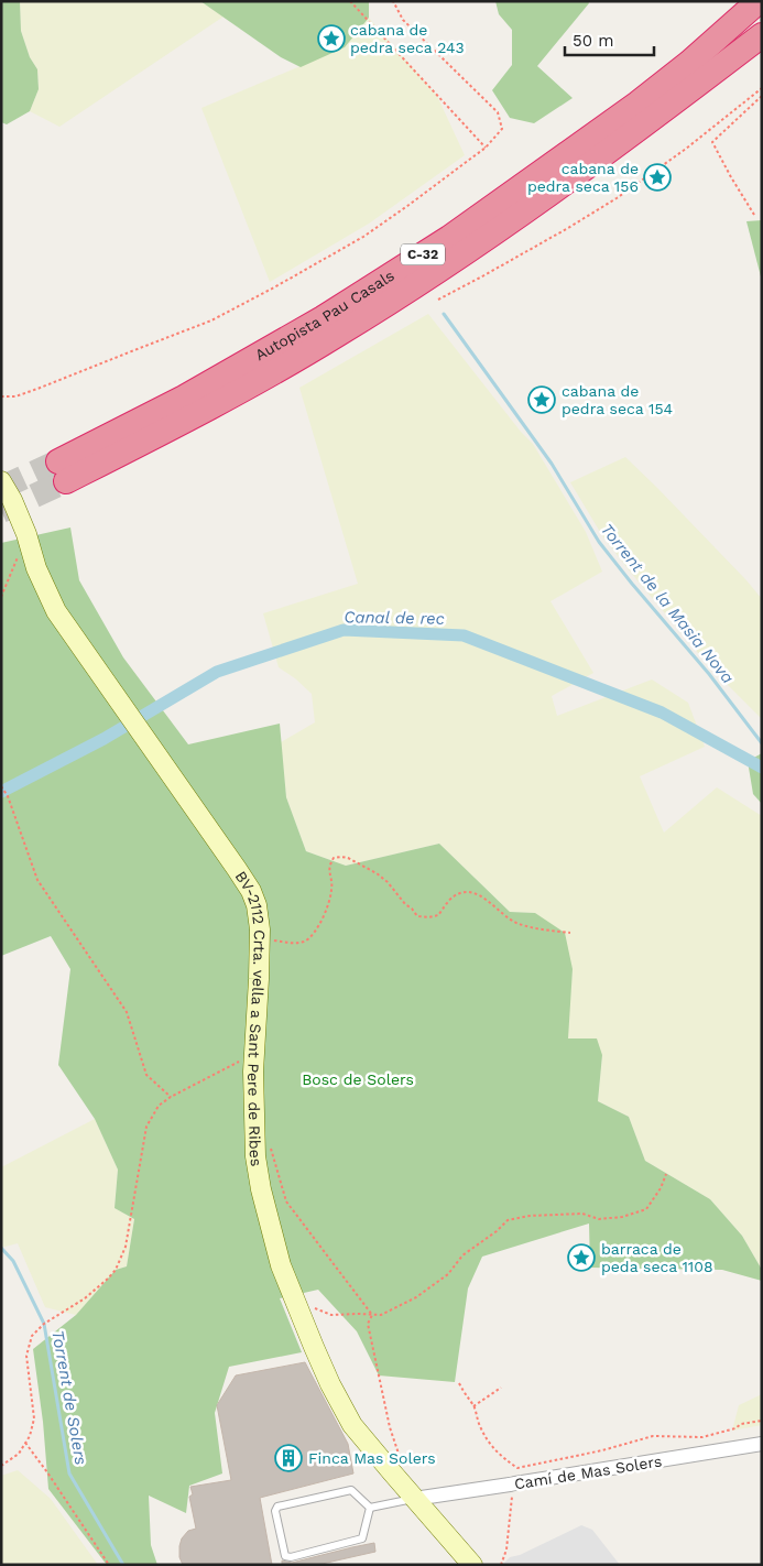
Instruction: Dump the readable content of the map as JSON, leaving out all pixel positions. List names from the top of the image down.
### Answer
{
  "streets": {
    "highway": ["C-32", "Autopista Pau Casals"],
    "street": ["BV-2112 Crta. vella a Sant Pere de Ribes", "Camí de Mas Solers"]
  },
  "crossings": [
    ["BV-2112 Crta. vella a Sant Pere de Ribes", "Camí de Mas Solers"]
  ],
  "water": ["Torrent de la Masia Nova", "Canal de rec", "Torrent de Solers"],
  "parks": ["Bosc de Solers"],
  "places": {
    "place": [
      "cabana de pedra seca 243",
      "cabana de pedra seca 156",
      "cabana de pedra seca 154",
      "barraca de peda seca 1108"
    ],
    "building": ["Finca Mas Solers"]
  },
  "scale_bar": "50 m"
}
